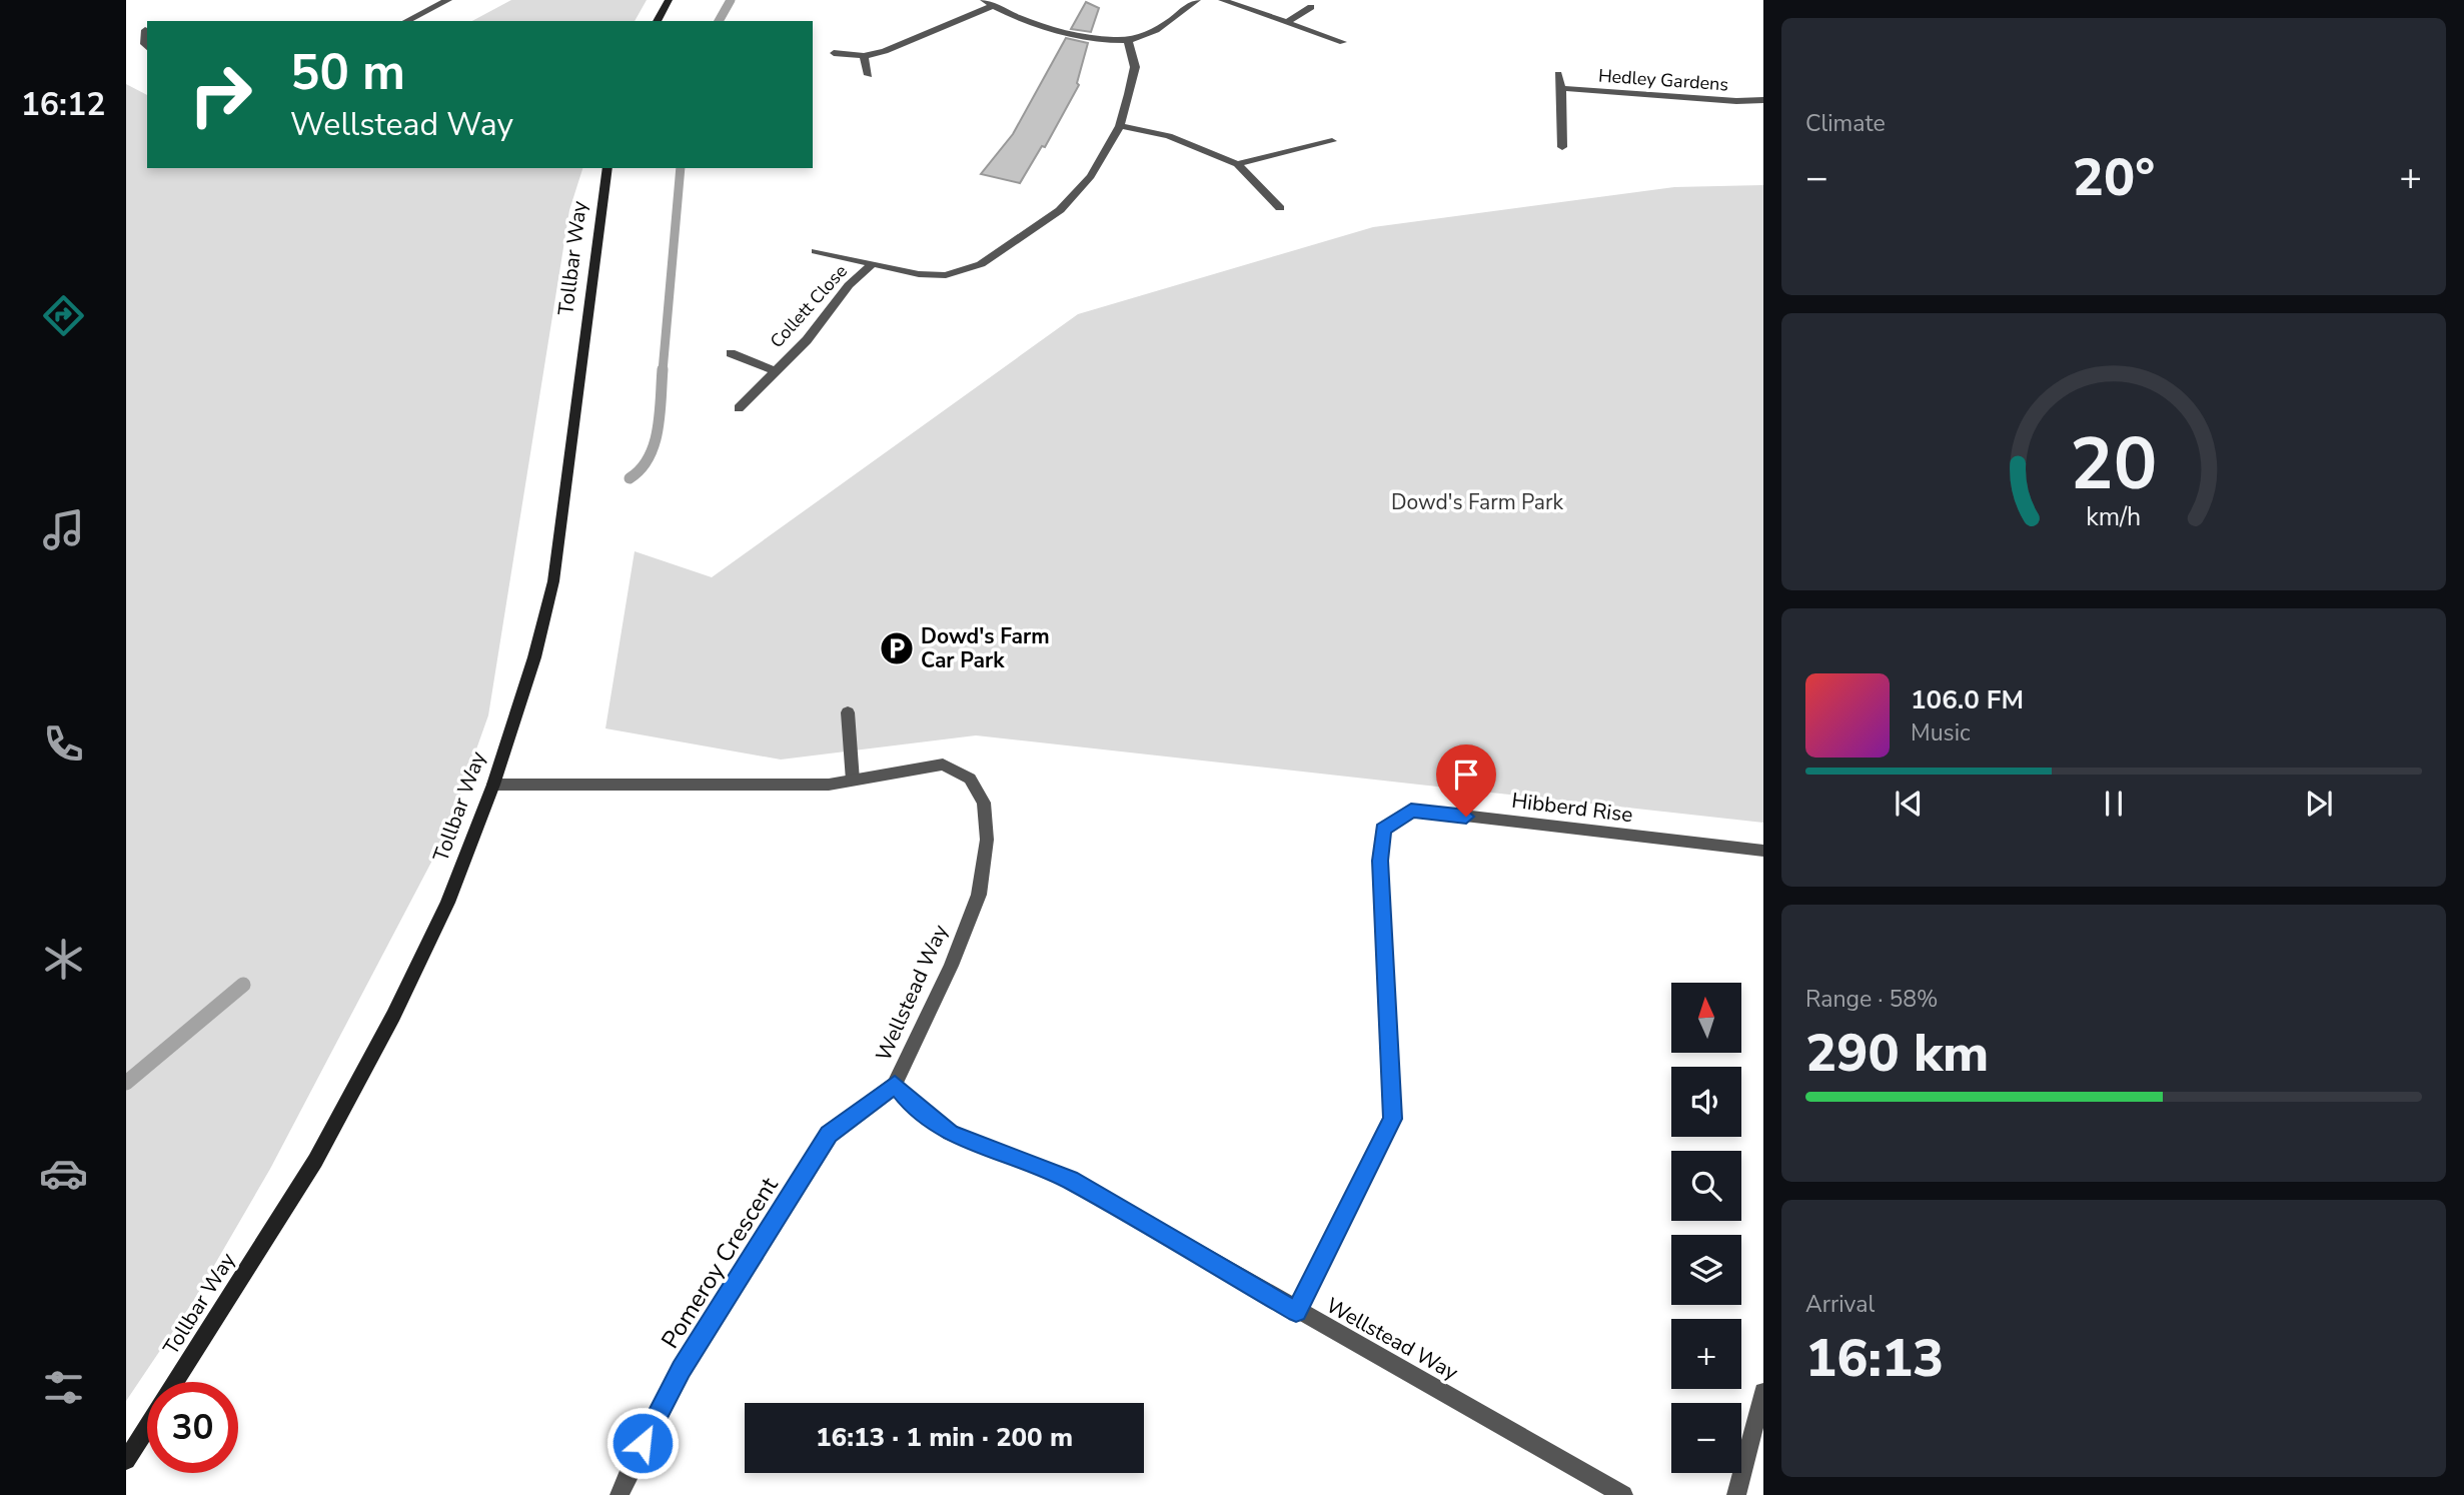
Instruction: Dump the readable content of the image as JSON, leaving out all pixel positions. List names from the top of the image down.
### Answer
{
  "streets": {
    "main road": ["Tollbar Way"],
    "street": [
      "Hedley Gardens",
      "Collett Close",
      "Hibberd Rise",
      "Wellstead Way",
      "Pomeroy Crescent"
    ]
  },
  "crossings": [
    ["Tollbar Way", "Wellstead Way"],
    ["Hibberd Rise", "Wellstead Way"],
    ["Wellstead Way", "Pomeroy Crescent"]
  ],
  "parks": ["Dowd's Farm Park"],
  "places": {
    "parking": ["Dowd's Farm Car Park"]
  },
  "north": "top",
  "page": {
    "tabs": "16:12",
    "tile": [
      "Climate",
      ["Range · 58%", "290 km"],
      ["Arrival", "16:13"]
    ],
    "turn": ["50 m", "Wellstead Way"],
    "heat": ["−", "20°", "+"],
    "song": ["106.0 FM", "Music"],
    "map_buttons": ["+", "−"],
    "limit": "30",
    "trip": "16:13 · 1 min · 200 m",
    "gauge": ["20", "km/h"]
  }
}
